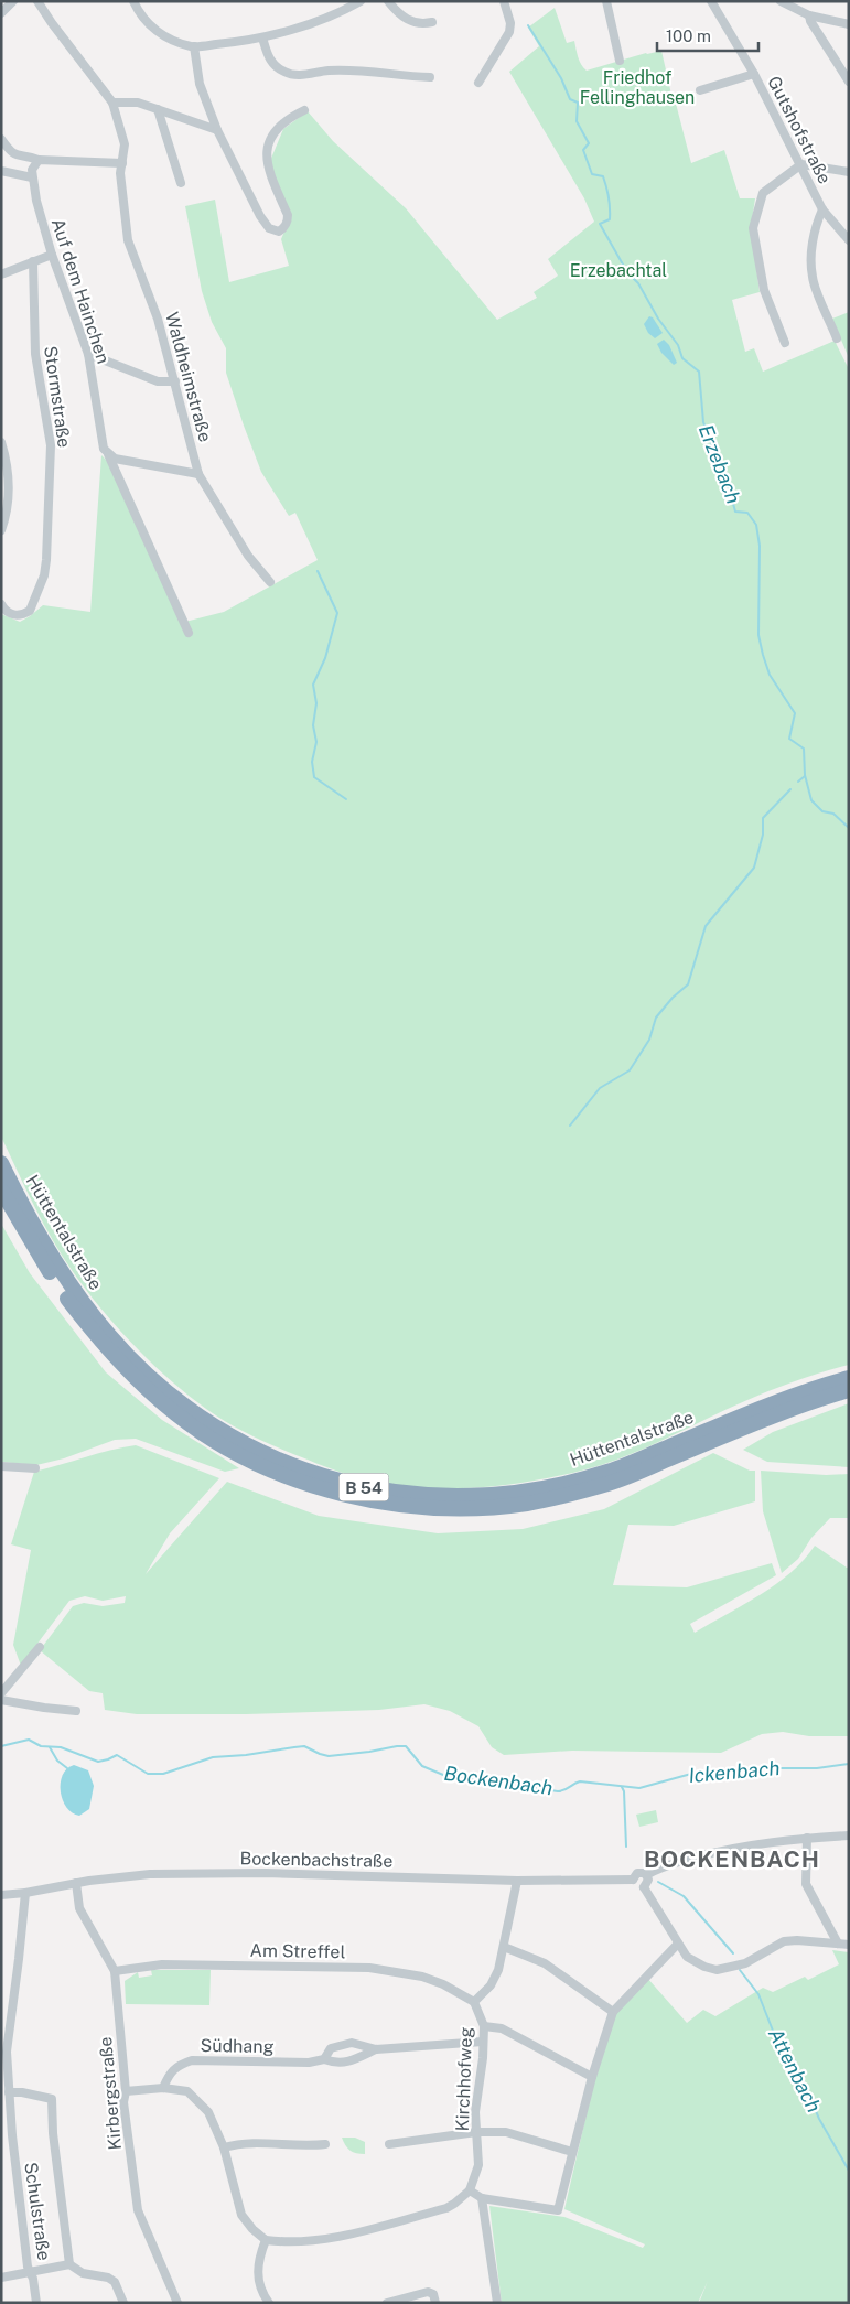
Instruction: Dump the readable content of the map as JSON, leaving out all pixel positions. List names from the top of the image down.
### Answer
{
  "streets": {
    "highway": ["Hüttentalstraße", "B 54"],
    "street": [
      "Gutshofstraße",
      "Auf dem Hainchen",
      "Waldheimstraße",
      "Stormstraße",
      "Bockenbachstraße",
      "Am Streffel",
      "Südhang",
      "Kirchhofweg",
      "Kirbergstraße",
      "Schulstraße"
    ]
  },
  "crossings": [
    ["Bockenbachstraße", "Kirchhofweg"],
    ["Bockenbachstraße", "Kirbergstraße"],
    ["Bockenbachstraße", "Schulstraße"],
    ["Am Streffel", "Kirchhofweg"],
    ["Am Streffel", "Kirbergstraße"],
    ["Südhang", "Kirchhofweg"]
  ],
  "districts": ["BOCKENBACH"],
  "water": [
    "Erzebach",
    "Ickenbach",
    "Bockenbach",
    "Attenbach"
  ],
  "parks": ["Friedhof Fellinghausen", "Erzebachtal"],
  "scale_bar": "100 m"
}
